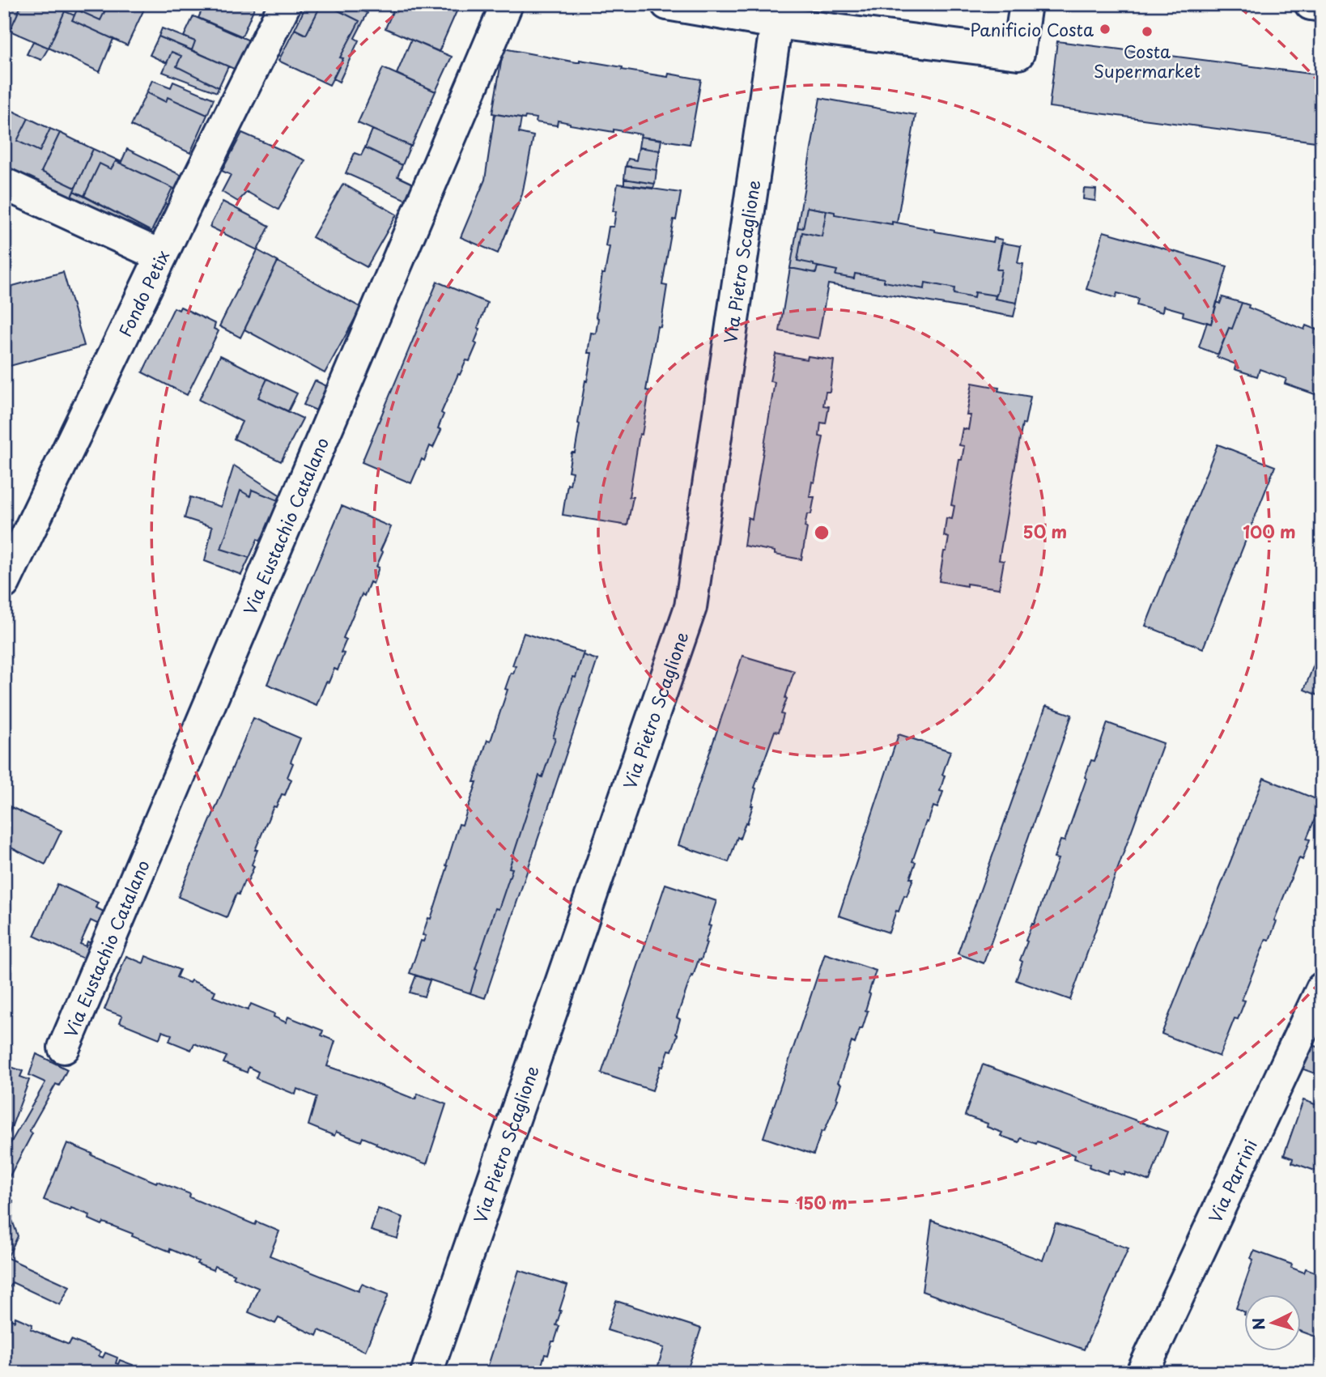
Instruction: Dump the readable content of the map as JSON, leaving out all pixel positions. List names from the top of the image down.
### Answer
{
  "streets": {
    "street": [
      "Via Pietro Scaglione",
      "Fondo Petix",
      "Via Eustachio Catalano",
      "Via Parrini"
    ]
  },
  "places": ["Panificio Costa", "Costa Supermarket"],
  "north": "left",
  "rings": ["50 m", "100 m", "150 m"]
}
